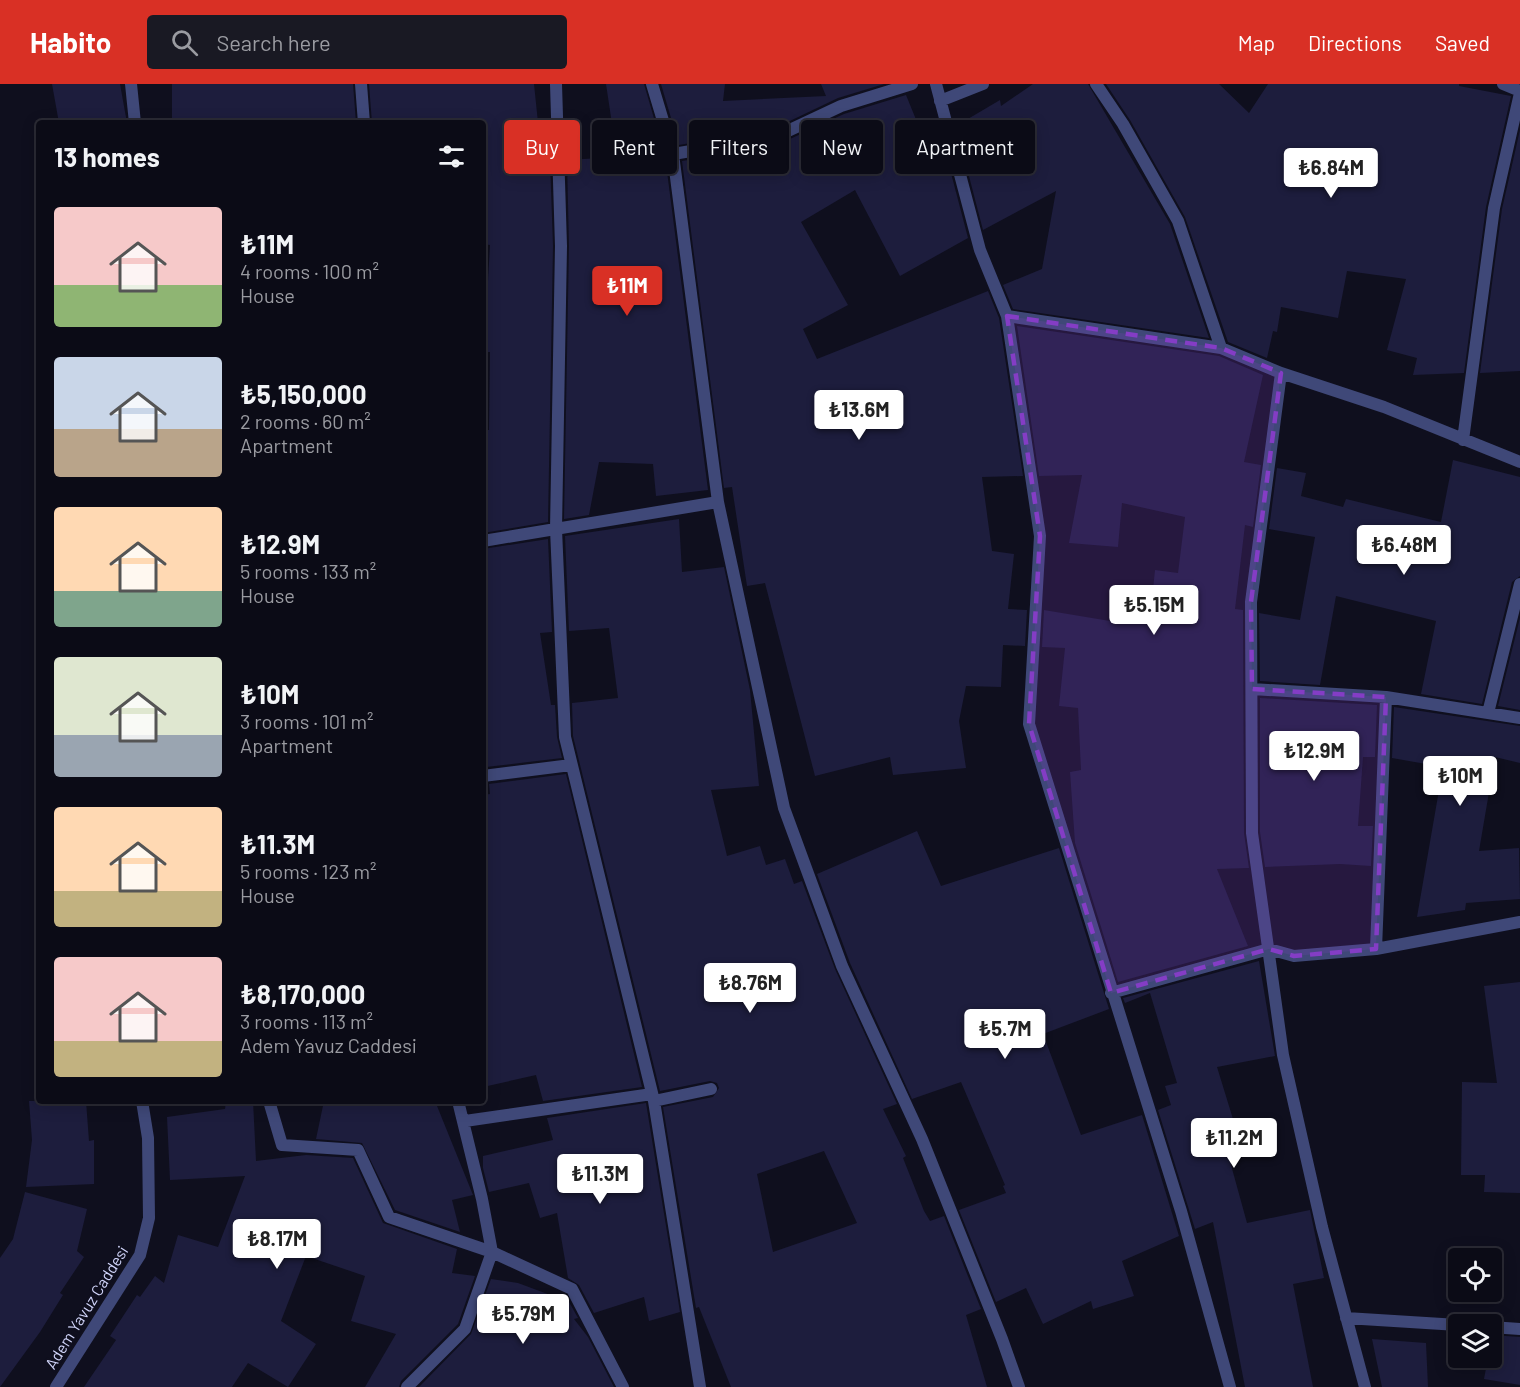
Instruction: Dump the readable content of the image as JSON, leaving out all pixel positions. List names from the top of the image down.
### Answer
{
  "streets": {
    "street": ["Adem Yavuz Caddesi"]
  },
  "page": {
    "header": "Habito",
    "search": "Search here",
    "nav": ["Map", "Directions", "Saved"],
    "chip": [
      "Buy",
      "Rent",
      "Filters",
      "New",
      "Apartment"
    ],
    "heading": "13 homes",
    "price": [
      "₺6.84M",
      "₺11M",
      "₺13.6M",
      "₺6.48M",
      "₺5.15M",
      "₺12.9M",
      "₺10M",
      "₺8.76M",
      "₺5.7M",
      "₺11.2M",
      "₺11.3M",
      "₺8.17M",
      "₺5.79M"
    ],
    "list": [
      {
        "name": "₺11M",
        "note": "4 rooms · 100 m² · House"
      },
      {
        "name": "₺5,150,000",
        "note": "2 rooms · 60 m² · Apartment"
      },
      {
        "name": "₺12.9M",
        "note": "5 rooms · 133 m² · House"
      },
      {
        "name": "₺10M",
        "note": "3 rooms · 101 m² · Apartment"
      },
      {
        "name": "₺11.3M",
        "note": "5 rooms · 123 m² · House"
      },
      {
        "name": "₺8,170,000",
        "note": "3 rooms · 113 m² · Adem Yavuz Caddesi"
      }
    ]
  }
}
